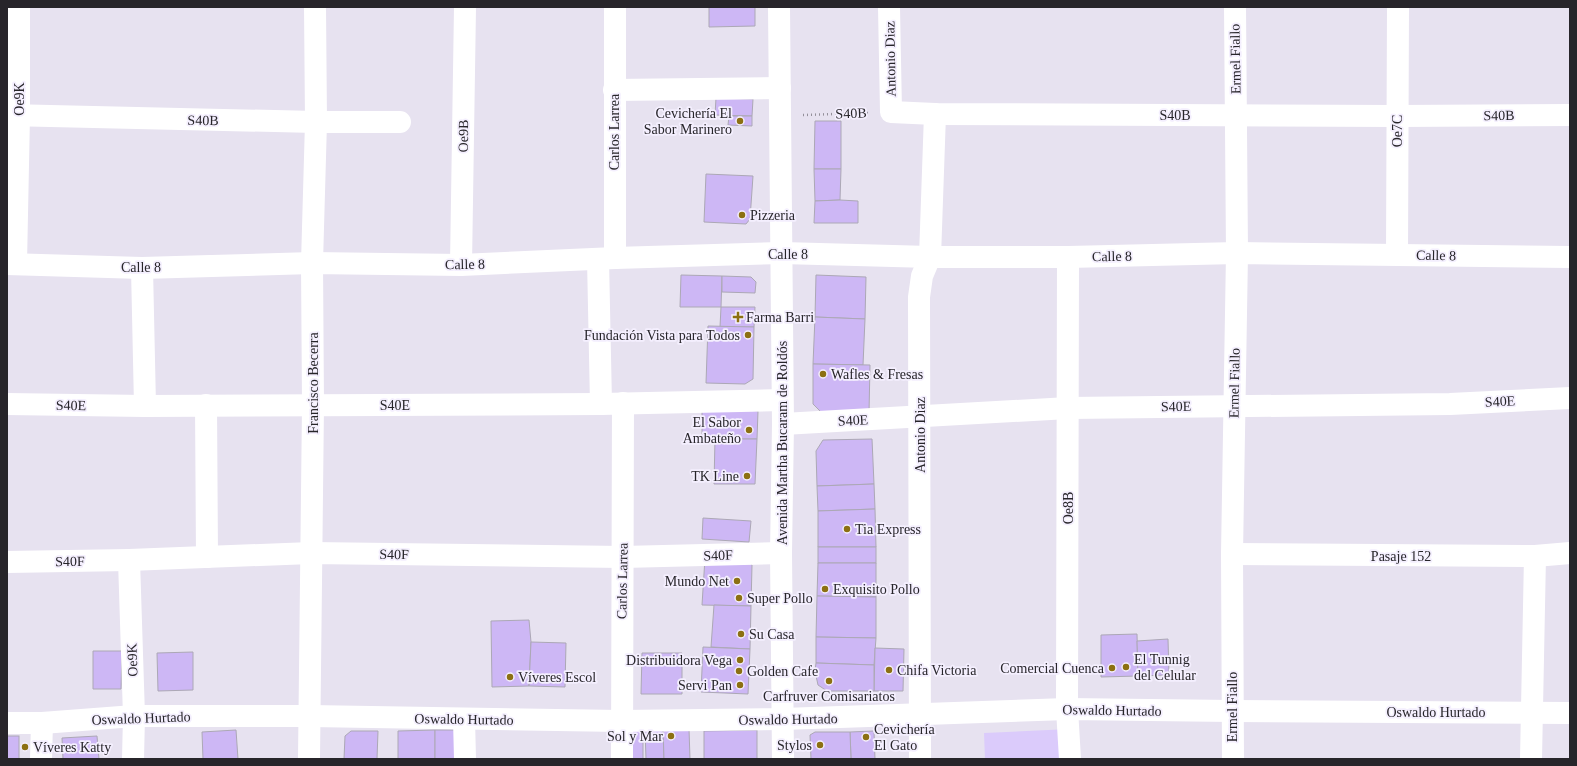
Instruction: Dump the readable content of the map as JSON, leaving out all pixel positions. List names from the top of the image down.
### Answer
{
  "streets": {
    "street": [
      "Antonio Diaz",
      "Ermel Fiallo",
      "Oe9K",
      "S40B",
      "Oe7C",
      "Carlos Larrea",
      "Oe9B",
      "Calle 8",
      "Francisco Becerra",
      "S40E",
      "Avenida Martha Bucaram de Roldós",
      "Oe8B",
      "S40F",
      "Pasaje 152",
      "Oswaldo Hurtado"
    ]
  },
  "crossings": [
    ["Antonio Diaz", "S40B"],
    ["Antonio Diaz", "Calle 8"],
    ["Antonio Diaz", "S40E"],
    ["Antonio Diaz", "Oswaldo Hurtado"],
    ["Ermel Fiallo", "S40B"],
    ["Ermel Fiallo", "Calle 8"],
    ["Ermel Fiallo", "S40E"],
    ["Ermel Fiallo", "Pasaje 152"],
    ["Ermel Fiallo", "Oswaldo Hurtado"],
    ["Oe9K", "S40B"],
    ["Oe9K", "Calle 8"],
    ["Oe9K", "S40F"],
    ["Oe9K", "Oswaldo Hurtado"],
    ["S40B", "Oe7C"],
    ["S40B", "Francisco Becerra"],
    ["S40B", "Avenida Martha Bucaram de Roldós"],
    ["Oe7C", "Calle 8"],
    ["Carlos Larrea", "Calle 8"],
    ["Carlos Larrea", "S40E"],
    ["Carlos Larrea", "S40F"],
    ["Carlos Larrea", "Oswaldo Hurtado"],
    ["Oe9B", "Calle 8"],
    ["Calle 8", "Francisco Becerra"],
    ["Calle 8", "Avenida Martha Bucaram de Roldós"],
    ["Calle 8", "Oe8B"],
    ["Francisco Becerra", "S40E"],
    ["Francisco Becerra", "S40F"],
    ["Francisco Becerra", "Oswaldo Hurtado"],
    ["S40E", "Avenida Martha Bucaram de Roldós"],
    ["S40E", "Oe8B"],
    ["Avenida Martha Bucaram de Roldós", "S40F"],
    ["Avenida Martha Bucaram de Roldós", "Oswaldo Hurtado"],
    ["Oe8B", "Oswaldo Hurtado"]
  ],
  "places": {
    "other": [
      "Cevichería El Sabor Marinero",
      "Pizzeria",
      "Fundación Vista para Todos",
      "Wafles & Fresas",
      "El Sabor Ambateño",
      "TK Line",
      "Tia Express",
      "Mundo Net",
      "Exquisito Pollo",
      "Super Pollo",
      "Su Casa",
      "Distribuidora Vega",
      "El Tunnig del Celular",
      "Comercial Cuenca",
      "Chifa Victoria",
      "Golden Cafe",
      "Víveres Escol",
      "Carfruver Comisariatos",
      "Servi Pan",
      "Sol y Mar",
      "Cevichería El Gato",
      "Stylos",
      "Víveres Katty"
    ],
    "health": ["Farma Barri"]
  }
}
